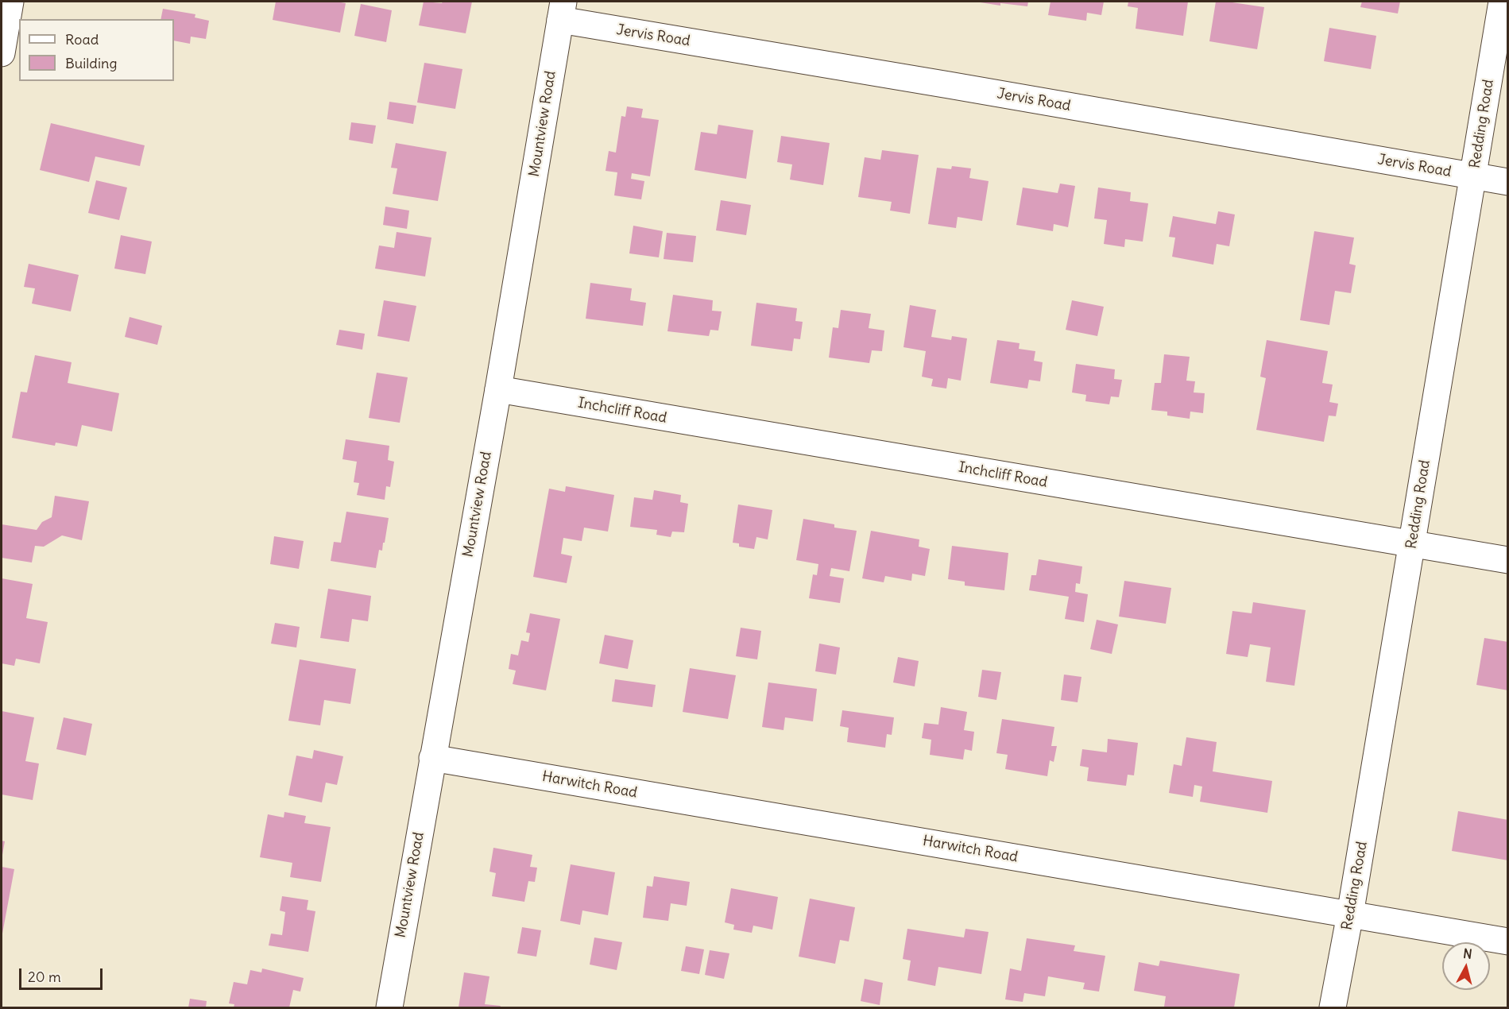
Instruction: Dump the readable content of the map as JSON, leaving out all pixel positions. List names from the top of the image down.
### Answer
{
  "streets": {
    "street": [
      "Jervis Road",
      "Mountview Road",
      "Redding Road",
      "Inchcliff Road",
      "Harwitch Road"
    ]
  },
  "crossings": [
    ["Jervis Road", "Mountview Road"],
    ["Jervis Road", "Redding Road"],
    ["Mountview Road", "Inchcliff Road"],
    ["Mountview Road", "Harwitch Road"],
    ["Redding Road", "Inchcliff Road"],
    ["Redding Road", "Harwitch Road"]
  ],
  "legend": ["Road", "Building"],
  "scale_bar": "20 m",
  "north": "top"
}
